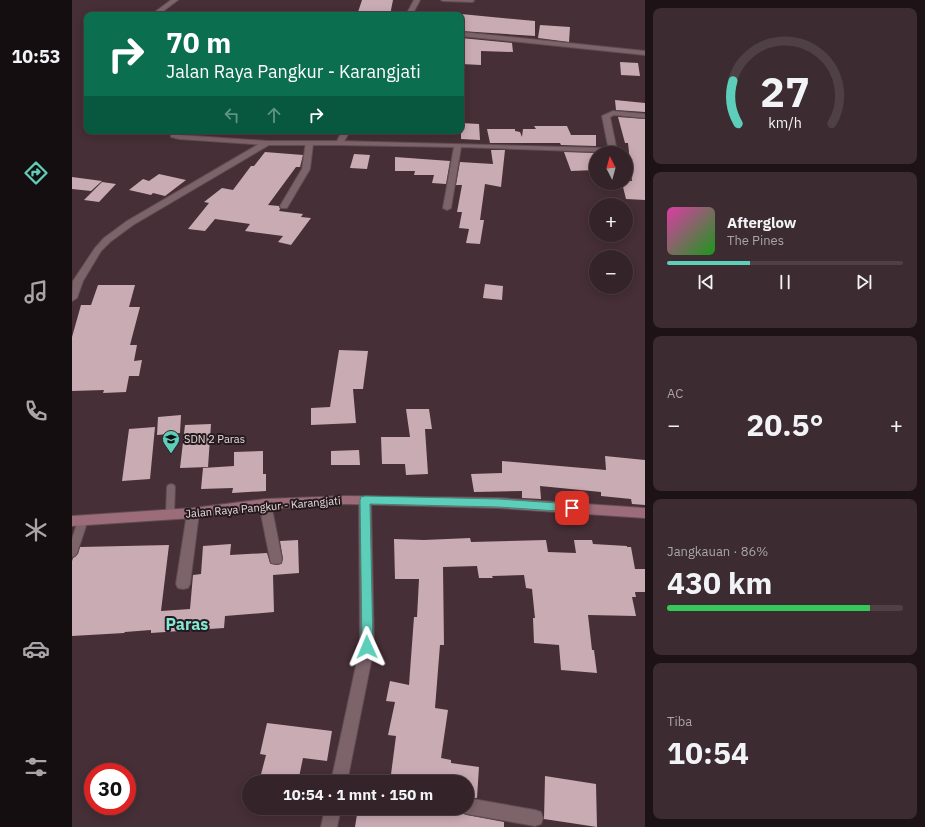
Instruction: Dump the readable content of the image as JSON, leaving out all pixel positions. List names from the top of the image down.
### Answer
{
  "streets": {
    "main road": ["Jalan Raya Pangkur - Karangjati"]
  },
  "districts": ["Paras"],
  "places": {
    "school or university": ["SDN 2 Paras"]
  },
  "north": "top",
  "page": {
    "tabs": "10:53",
    "turn": ["70 m", "Jalan Raya Pangkur - Karangjati"],
    "map_buttons": ["+", "−"],
    "song": ["Afterglow", "The Pines"],
    "tile": [
      "AC",
      ["Jangkauan · 86%", "430 km"],
      ["Tiba", "10:54"]
    ],
    "heat": ["−", "20.5°", "+"],
    "limit": "30",
    "trip": "10:54 · 1 mnt · 150 m",
    "gauge": ["27", "km/h"]
  }
}
